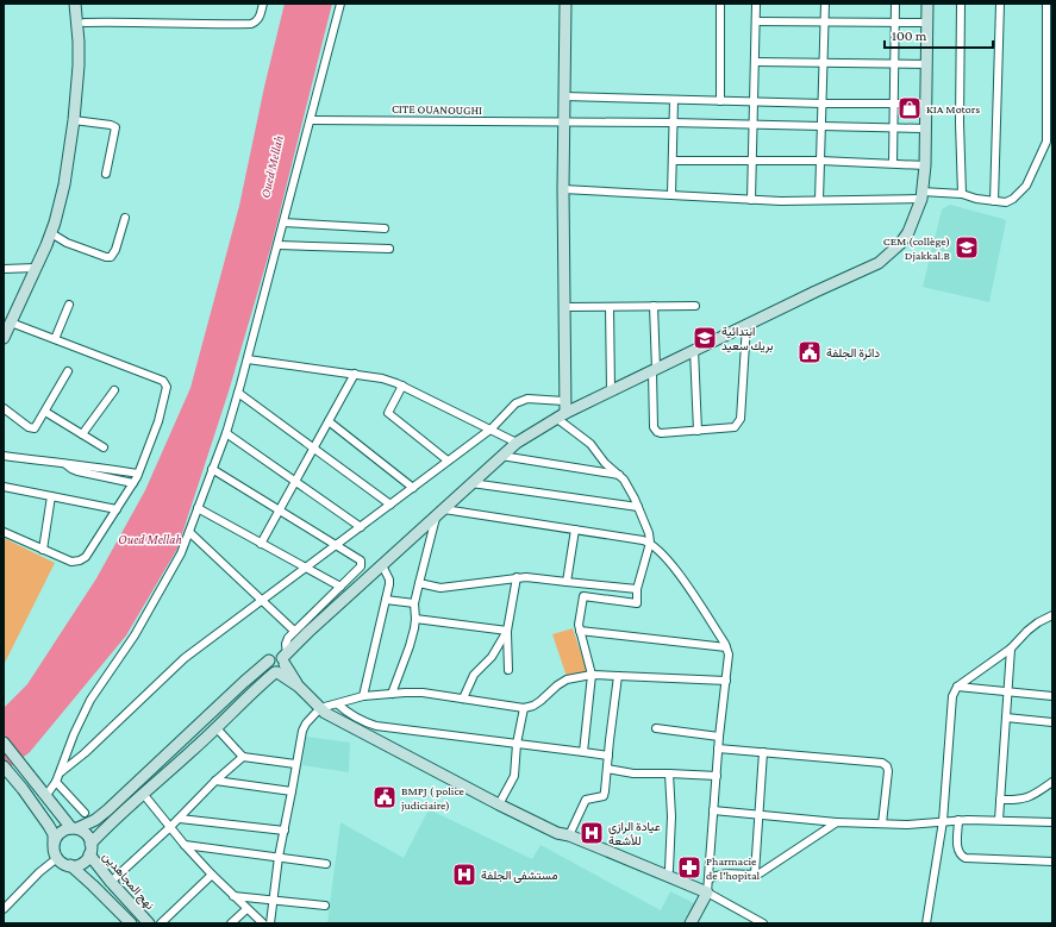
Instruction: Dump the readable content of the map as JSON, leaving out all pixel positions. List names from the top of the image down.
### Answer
{
  "streets": {
    "street": ["CITE OUANOUGHI", "نهج المجاهدين"]
  },
  "water": ["Oued Mellah"],
  "places": {
    "shop": ["KIA Motors"],
    "school or university": ["CEM (collège) Djakkal.B", "ابتدائية بريك سعيد"],
    "public building": ["دائرة الجلفة", "BMPJ ( police judiciaire)"],
    "hospital": ["عيادة الرازي للأشعة", "مستشفى الجلفة"],
    "pharmacy": ["Pharmacie de l'hopital"]
  },
  "scale_bar": "100 m"
}
